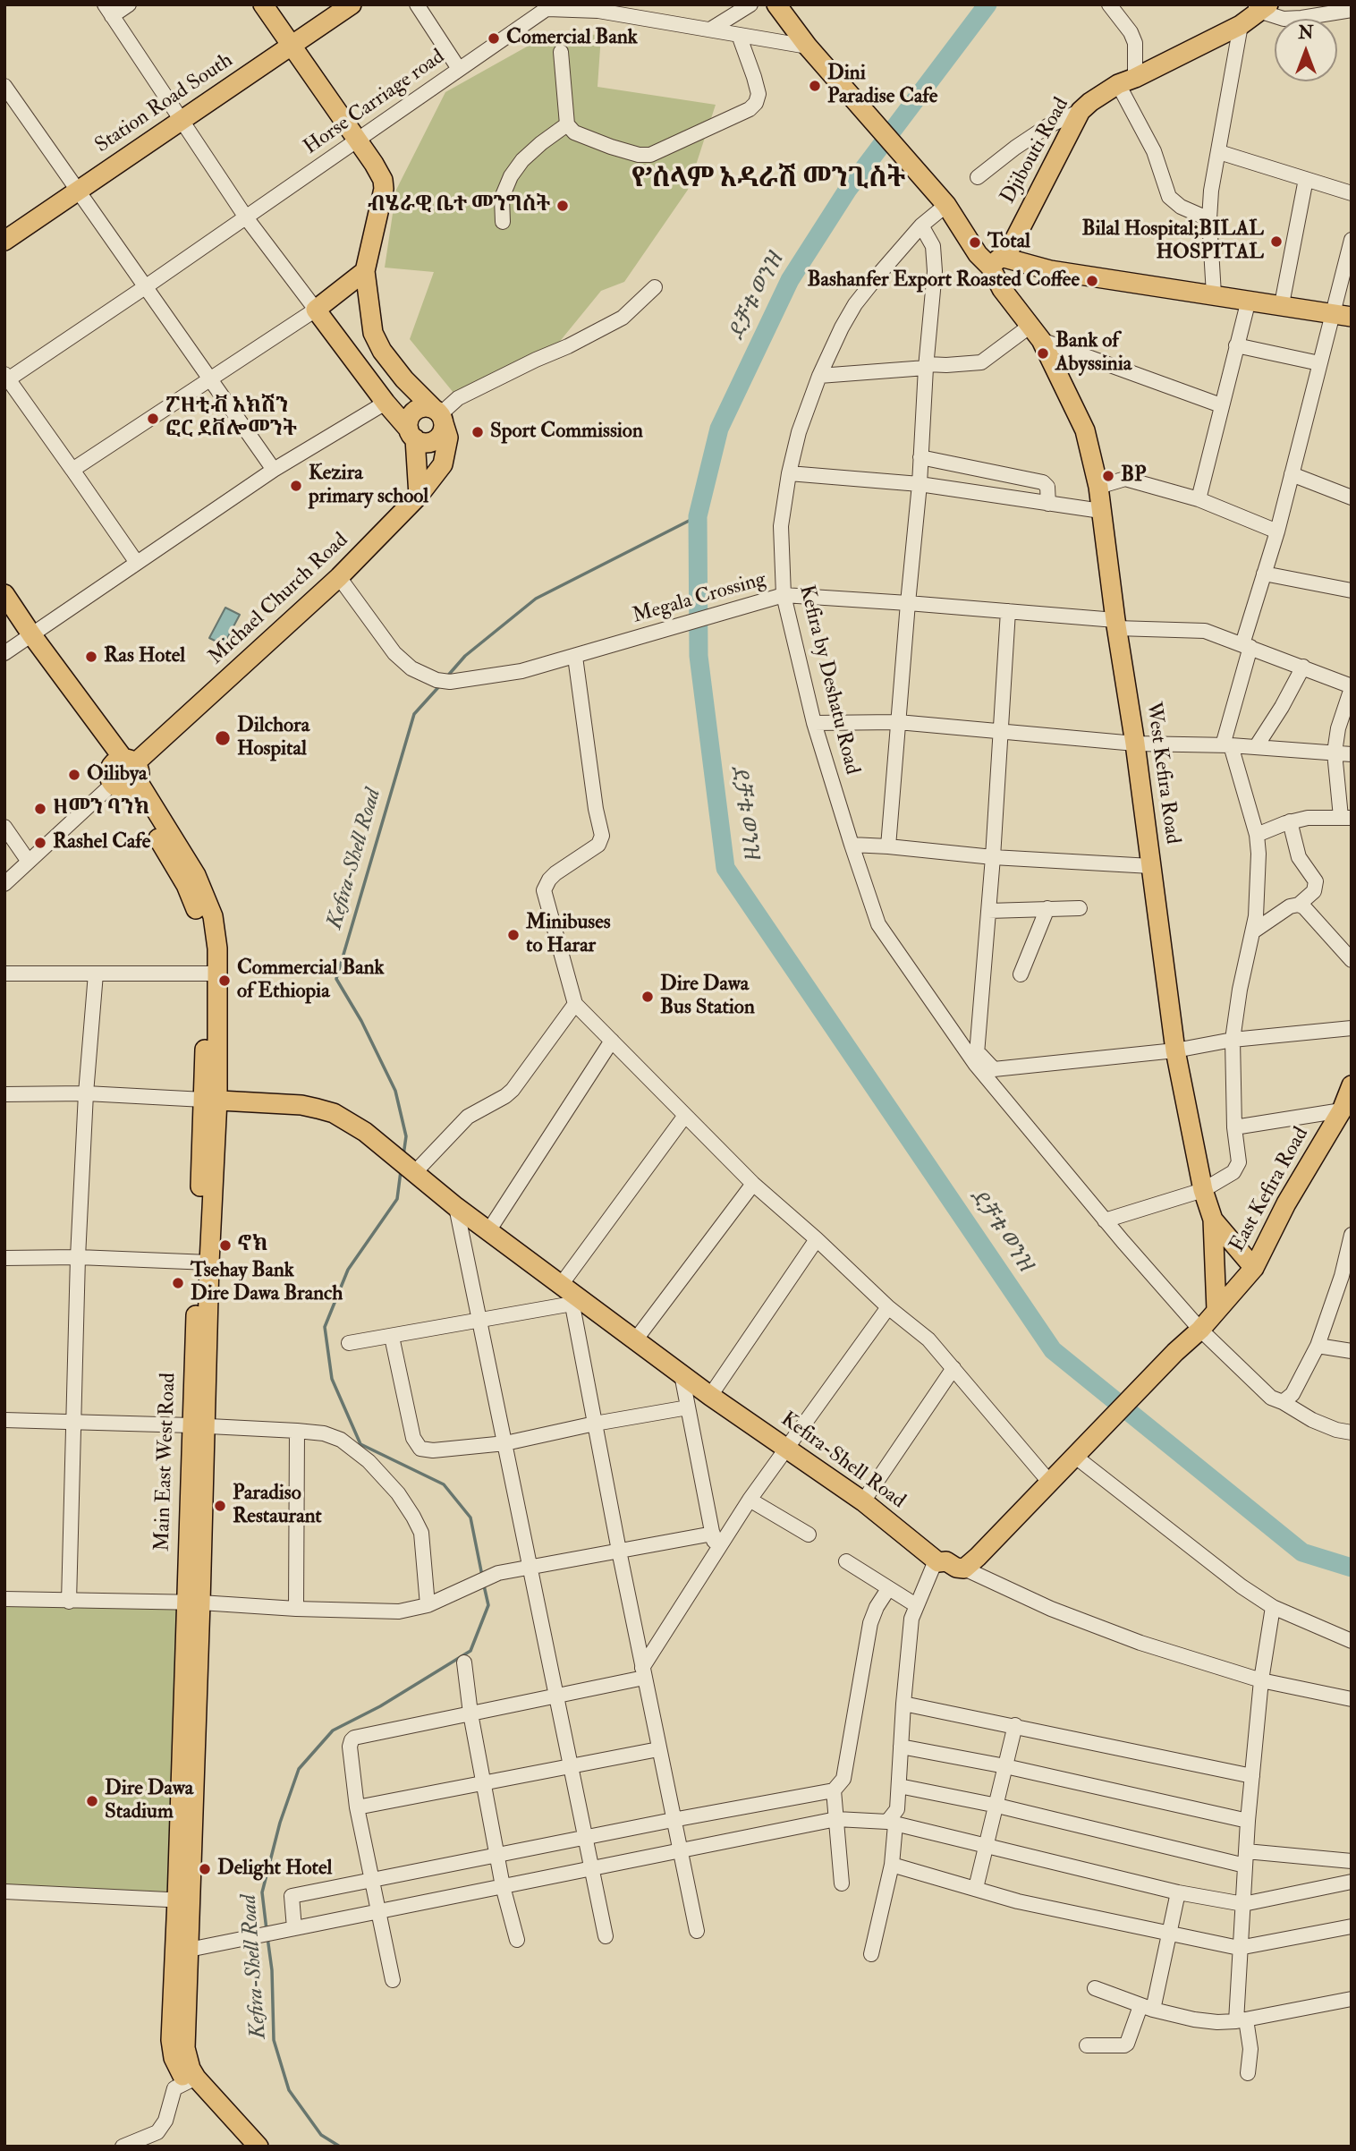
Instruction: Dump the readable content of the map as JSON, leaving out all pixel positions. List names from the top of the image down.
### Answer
{
  "streets": {
    "main road": [
      "Station Road South",
      "Djibouti Road",
      "Michael Church Road",
      "West Kefira Road",
      "East Kefira Road",
      "Kefira-Shell Road",
      "Main East West Road"
    ],
    "street": ["Horse Carriage road", "Megala Crossing", "Kefira by Deshatu Road"]
  },
  "crossings": [
    ["Horse Carriage road", "West Kefira Road"],
    ["Djibouti Road", "West Kefira Road"],
    ["Megala Crossing", "Michael Church Road"],
    ["Megala Crossing", "Kefira by Deshatu Road"],
    ["Megala Crossing", "West Kefira Road"],
    ["Michael Church Road", "Main East West Road"],
    ["Kefira by Deshatu Road", "West Kefira Road"],
    ["West Kefira Road", "East Kefira Road"],
    ["Kefira-Shell Road", "Main East West Road"]
  ],
  "districts": ["የ'ሰላም አዳራሽ መንጊስት"],
  "water": ["ደቻቱ ወንዝ", "Kefira-Shell Road"],
  "places": [
    "Comercial Bank",
    "Dini Paradise Cafe",
    "ብሄራዊ ቤተ መንግስት",
    "Bilal Hospital;BILAL HOSPITAL",
    "Total",
    "Bashanfer Export Roasted Coffee",
    "Bank of Abyssinia",
    "ፖዘቲቭ አክሽን ፎር ደቨሎመንት",
    "Sport Commission",
    "BP",
    "Kezira primary school",
    "Ras Hotel",
    "Dilchora Hospital",
    "Oilibya",
    "ዘመን ባንክ",
    "Rashel Cafe",
    "Minibuses to Harar",
    "Commercial Bank of Ethiopia",
    "Dire Dawa Bus Station",
    "ኖክ",
    "Tsehay Bank Dire Dawa Branch",
    "Paradiso Restaurant",
    "Dire Dawa Stadium",
    "Delight Hotel"
  ],
  "north": "top"
}
